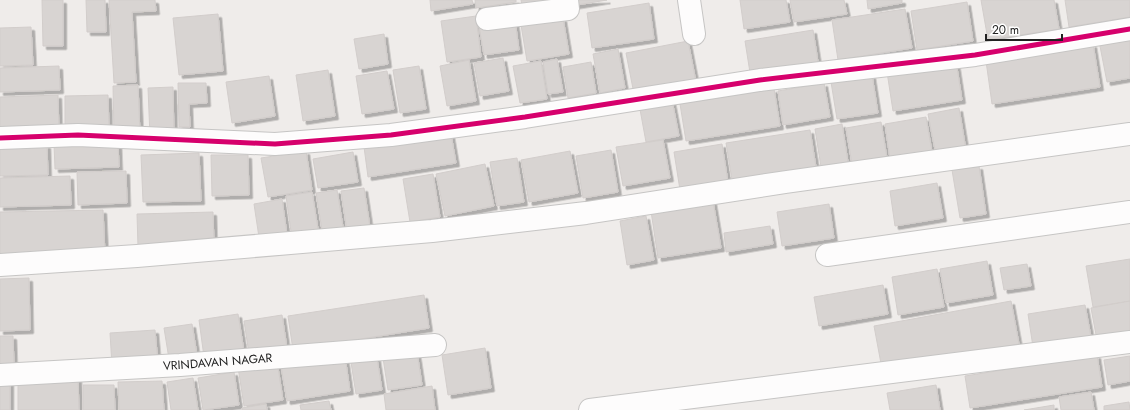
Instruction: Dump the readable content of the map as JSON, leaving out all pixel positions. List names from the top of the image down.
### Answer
{
  "streets": {
    "street": ["VRINDAVAN NAGAR"]
  },
  "scale_bar": "20 m"
}
